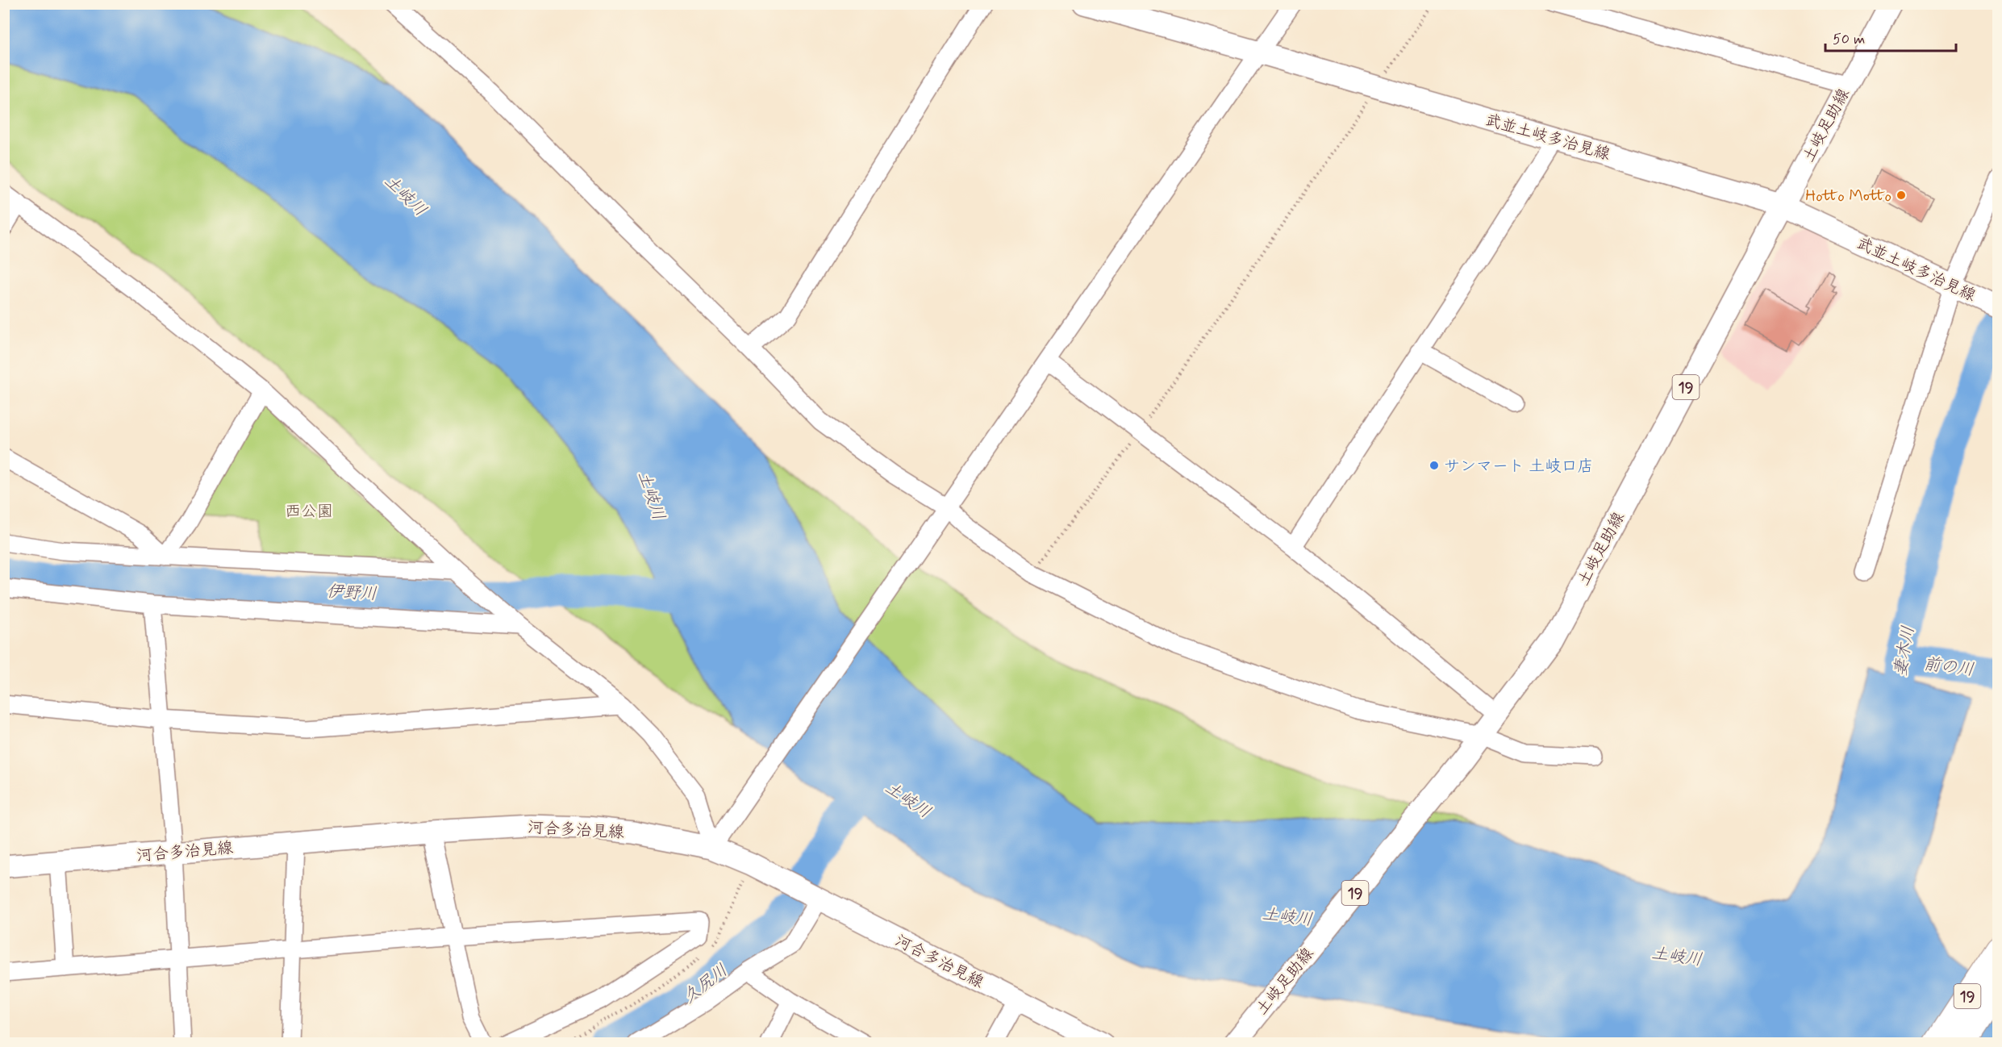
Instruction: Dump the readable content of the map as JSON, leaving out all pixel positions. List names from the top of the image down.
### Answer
{
  "streets": {
    "highway": ["19"],
    "main road": ["土岐足助線", "武並土岐多治見線", "河合多治見線"]
  },
  "crossings": [
    ["土岐足助線", "武並土岐多治見線"]
  ],
  "water": [
    "土岐川",
    "伊野川",
    "妻木川",
    "前の川",
    "久尻川"
  ],
  "parks": ["西公園"],
  "places": ["Hotto Motto", "サンマート 土岐口店"],
  "scale_bar": "50 m"
}
